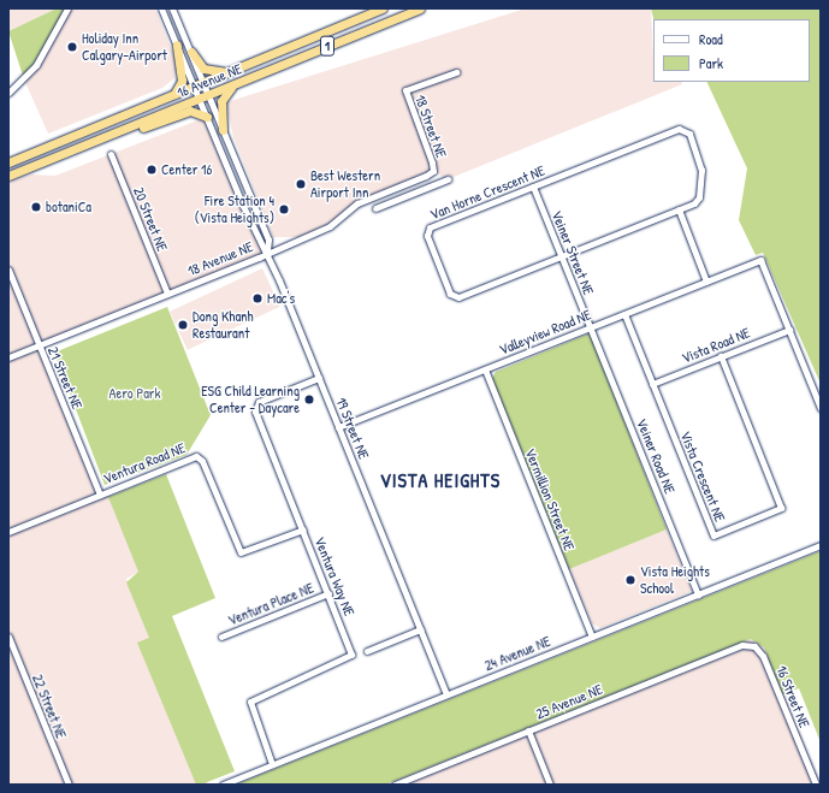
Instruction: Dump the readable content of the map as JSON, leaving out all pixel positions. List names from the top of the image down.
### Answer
{
  "streets": {
    "highway": ["1", "16 Avenue NE"],
    "street": [
      "18 Street NE",
      "Van Horne Crescent NE",
      "20 Street NE",
      "Veiner Street NE",
      "18 Avenue NE",
      "Valleyview Road NE",
      "Vista Road NE",
      "21 Street NE",
      "19 Street NE",
      "Veiner Road NE",
      "Ventura Road NE",
      "Vista Crescent NE",
      "Vermillion Street NE",
      "Ventura Way NE",
      "Ventura Place NE",
      "24 Avenue NE",
      "16 Street NE",
      "25 Avenue NE",
      "22 Street NE"
    ]
  },
  "crossings": [
    ["16 Avenue NE", "19 Street NE"],
    ["18 Street NE", "18 Avenue NE"],
    ["Van Horne Crescent NE", "Veiner Street NE"],
    ["20 Street NE", "18 Avenue NE"],
    ["Veiner Street NE", "Valleyview Road NE"],
    ["Veiner Street NE", "Veiner Road NE"],
    ["18 Avenue NE", "21 Street NE"],
    ["18 Avenue NE", "19 Street NE"],
    ["Valleyview Road NE", "Vista Road NE"],
    ["Valleyview Road NE", "19 Street NE"],
    ["Valleyview Road NE", "Veiner Road NE"],
    ["Valleyview Road NE", "Vista Crescent NE"],
    ["Valleyview Road NE", "Vermillion Street NE"],
    ["Vista Road NE", "Vista Crescent NE"],
    ["21 Street NE", "Ventura Road NE"],
    ["19 Street NE", "Ventura Way NE"],
    ["19 Street NE", "24 Avenue NE"],
    ["Veiner Road NE", "24 Avenue NE"],
    ["Ventura Road NE", "Ventura Way NE"],
    ["Vermillion Street NE", "24 Avenue NE"],
    ["Ventura Way NE", "Ventura Place NE"],
    ["Ventura Way NE", "24 Avenue NE"],
    ["16 Street NE", "25 Avenue NE"]
  ],
  "districts": ["VISTA HEIGHTS"],
  "parks": ["Aero Park"],
  "places": [
    "Holiday Inn Calgary-Airport",
    "Center 16",
    "Best Western Airport Inn",
    "botaniCa",
    "Fire Station 4 (Vista Heights)",
    "Mac's",
    "Dong Khanh Restaurant",
    "ESG Child Learning Center - Daycare",
    "Vista Heights School"
  ],
  "legend": ["Road", "Park"]
}
